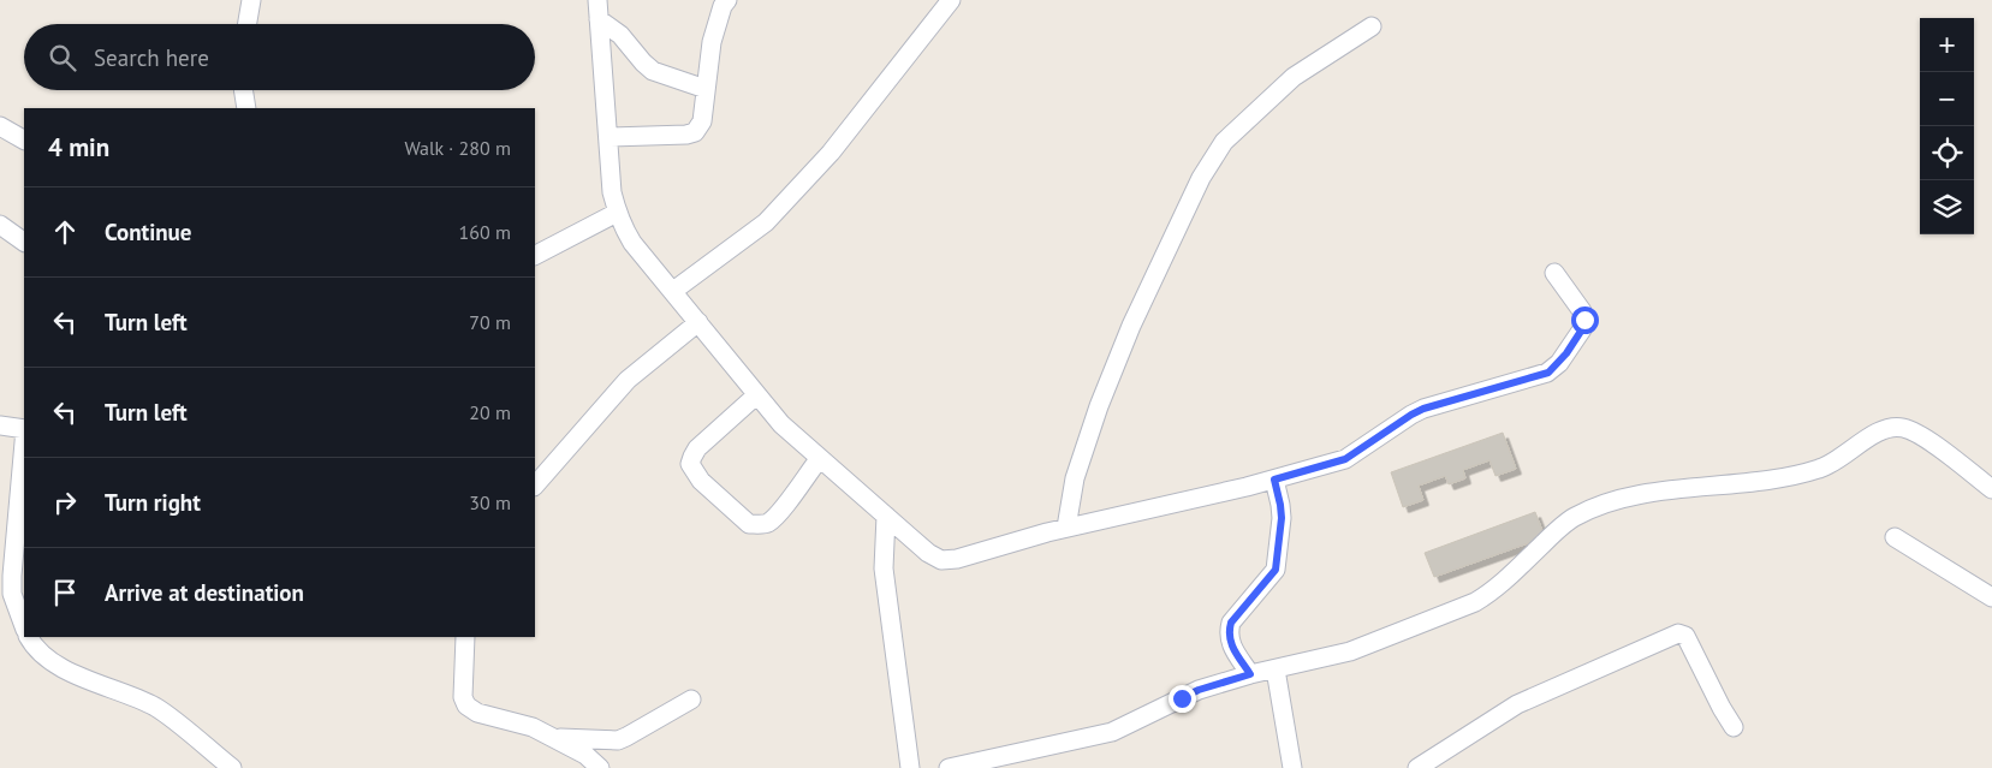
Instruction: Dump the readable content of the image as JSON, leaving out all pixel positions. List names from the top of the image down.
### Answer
{
  "page": {
    "map_buttons": ["+", "−"],
    "search": "Search here",
    "heading": ["4 min", "Walk · 280 m"],
    "list": [
      ["Continue", "160 m"],
      ["Turn left", "70 m"],
      ["Turn left", "20 m"],
      ["Turn right", "30 m"],
      "Arrive at destination"
    ]
  }
}
